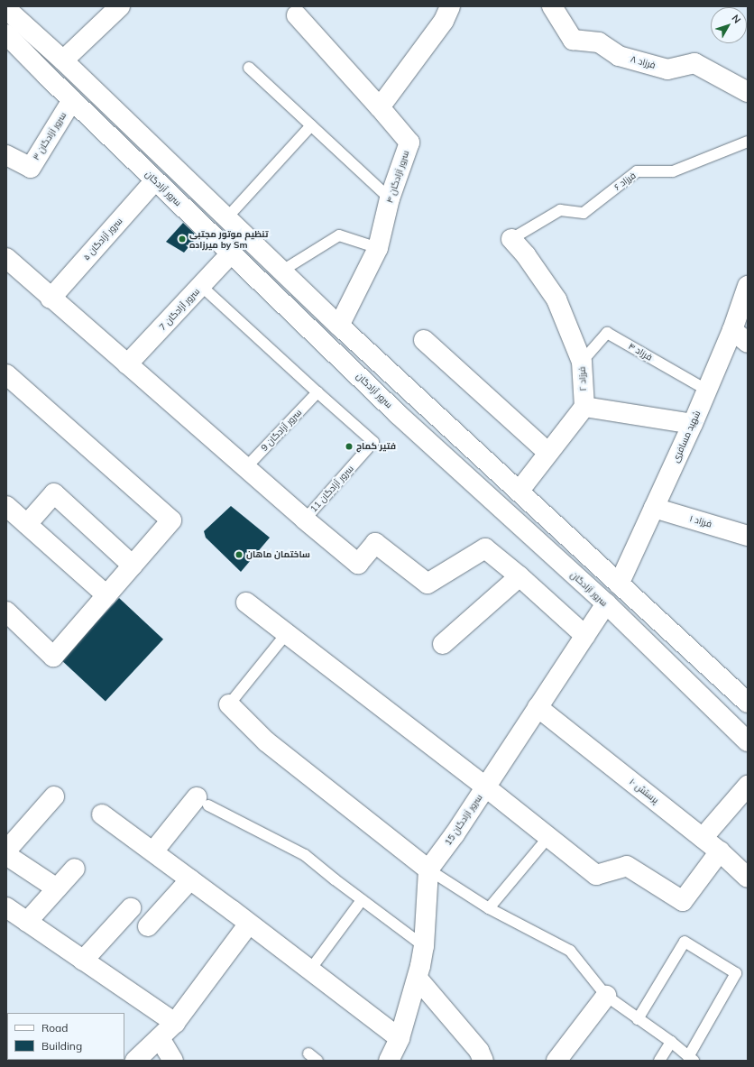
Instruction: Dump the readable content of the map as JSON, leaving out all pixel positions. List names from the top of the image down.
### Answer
{
  "streets": {
    "street": [
      "فرزاد ۸",
      "سرور آزادگان ۳",
      "سرور آزادگان ۴",
      "سرور آزادگان",
      "سرور آزادگان ۵",
      "سرور آزادگان 7",
      "فرزاد ۲",
      "شهید مسافری",
      "فرزاد ۱",
      "پرستش ۱۰",
      "سرور آزادگان 15"
    ],
    "lane": [
      "فرزاد ۶",
      "فرزاد ۴",
      "سرور آزادگان 9",
      "سرور آزادگان 11"
    ]
  },
  "crossings": [
    ["سرور آزادگان ۳", "سرور آزادگان"],
    ["سرور آزادگان ۴", "سرور آزادگان"],
    ["فرزاد ۶", "فرزاد ۲"],
    ["سرور آزادگان", "سرور آزادگان ۵"],
    ["سرور آزادگان", "سرور آزادگان 7"],
    ["سرور آزادگان", "سرور آزادگان 15"],
    ["فرزاد ۴", "فرزاد ۲"],
    ["فرزاد ۴", "شهید مسافری"],
    ["سرور آزادگان 9", "سرور آزادگان 11"],
    ["شهید مسافری", "فرزاد ۱"],
    ["پرستش ۱۰", "سرور آزادگان 15"]
  ],
  "places": ["تنظیم موتور مجتبی میرزاده by Sm", "فتیر کماج", "ساختمان ماهان"],
  "legend": ["Road", "Building"],
  "north": "top right"
}
